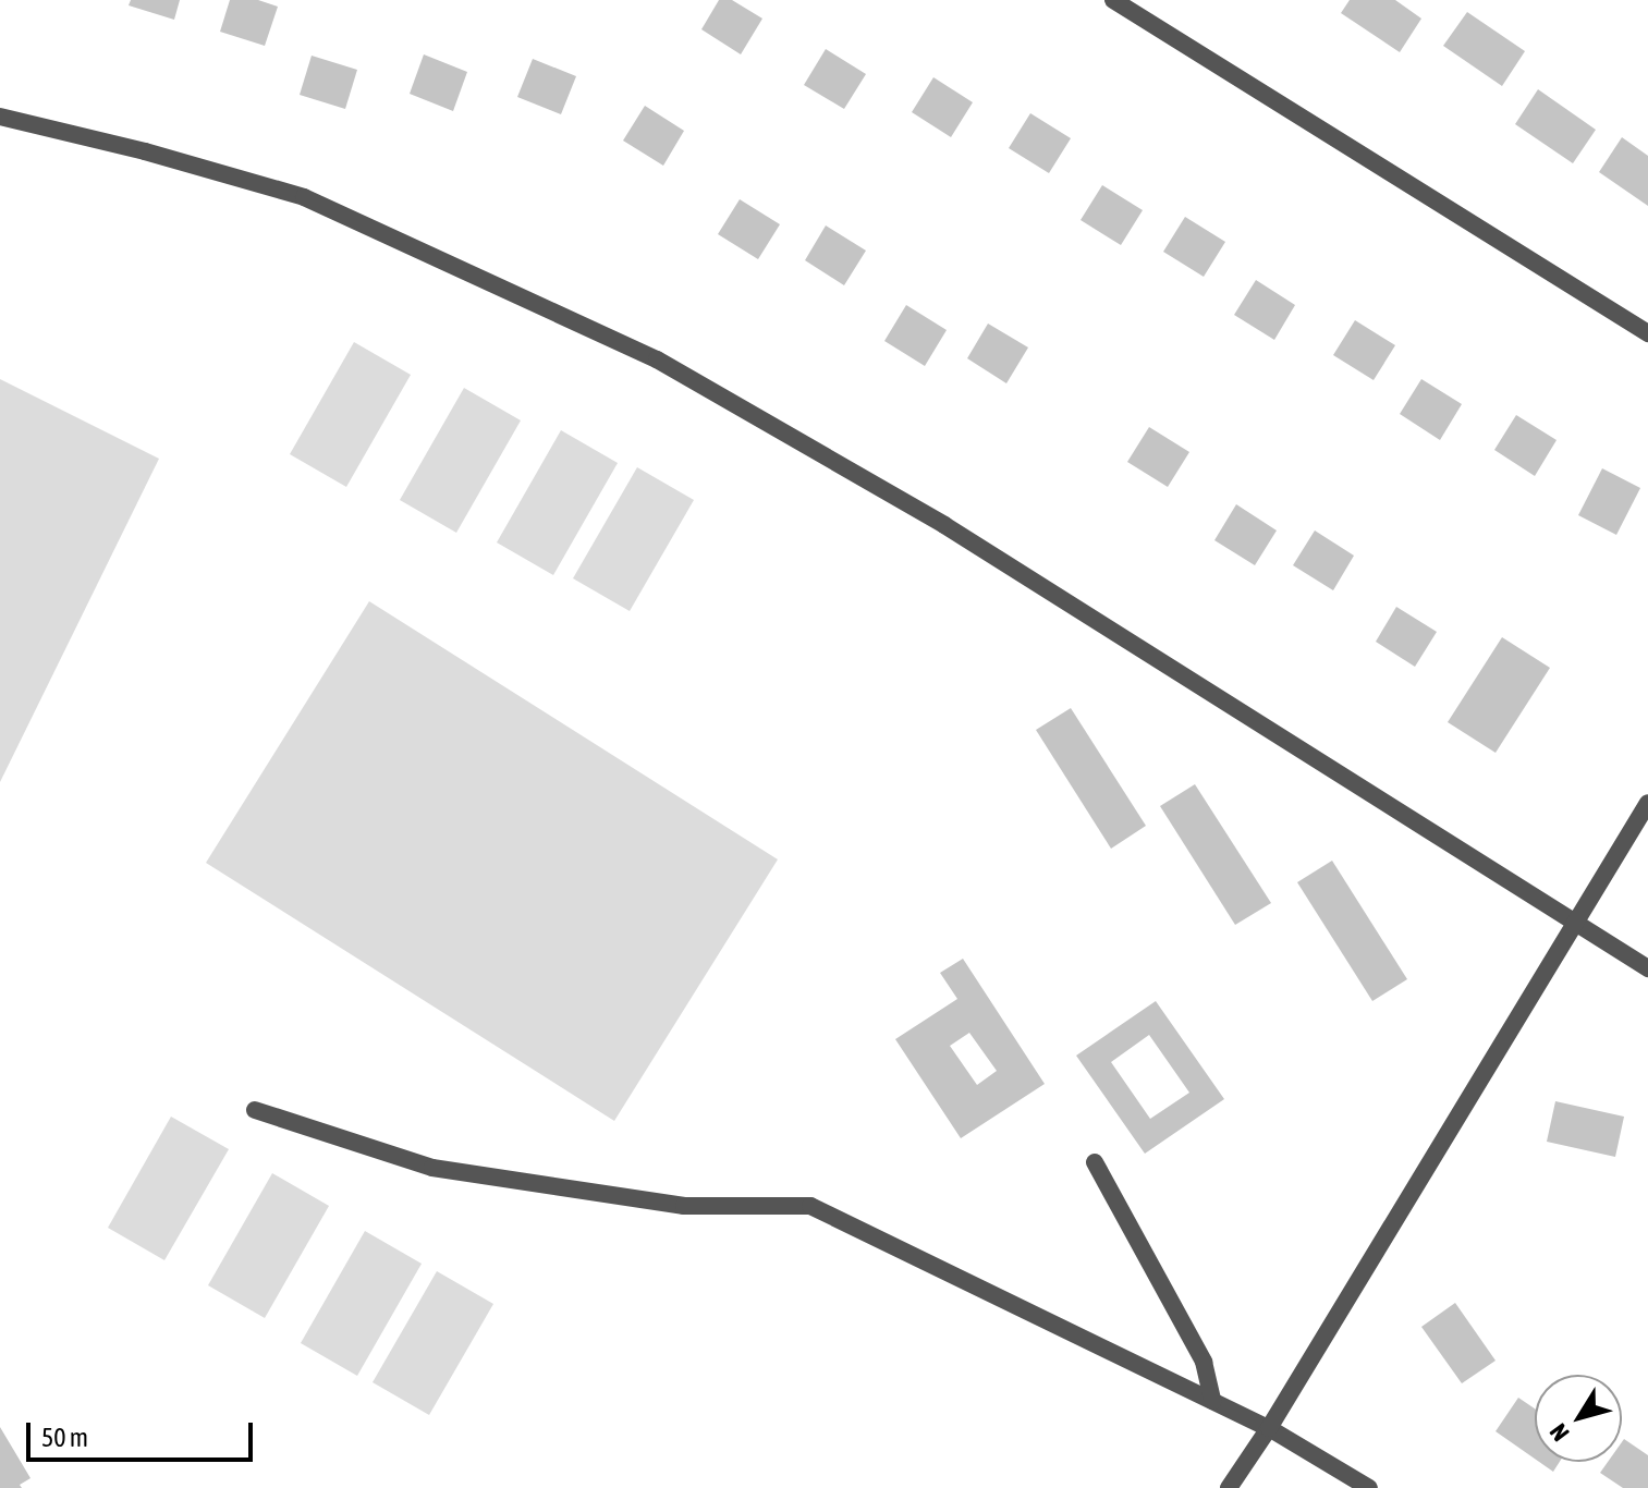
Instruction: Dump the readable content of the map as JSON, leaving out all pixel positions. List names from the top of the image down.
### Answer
{
  "scale_bar": "50 m",
  "north": "bottom left"
}
